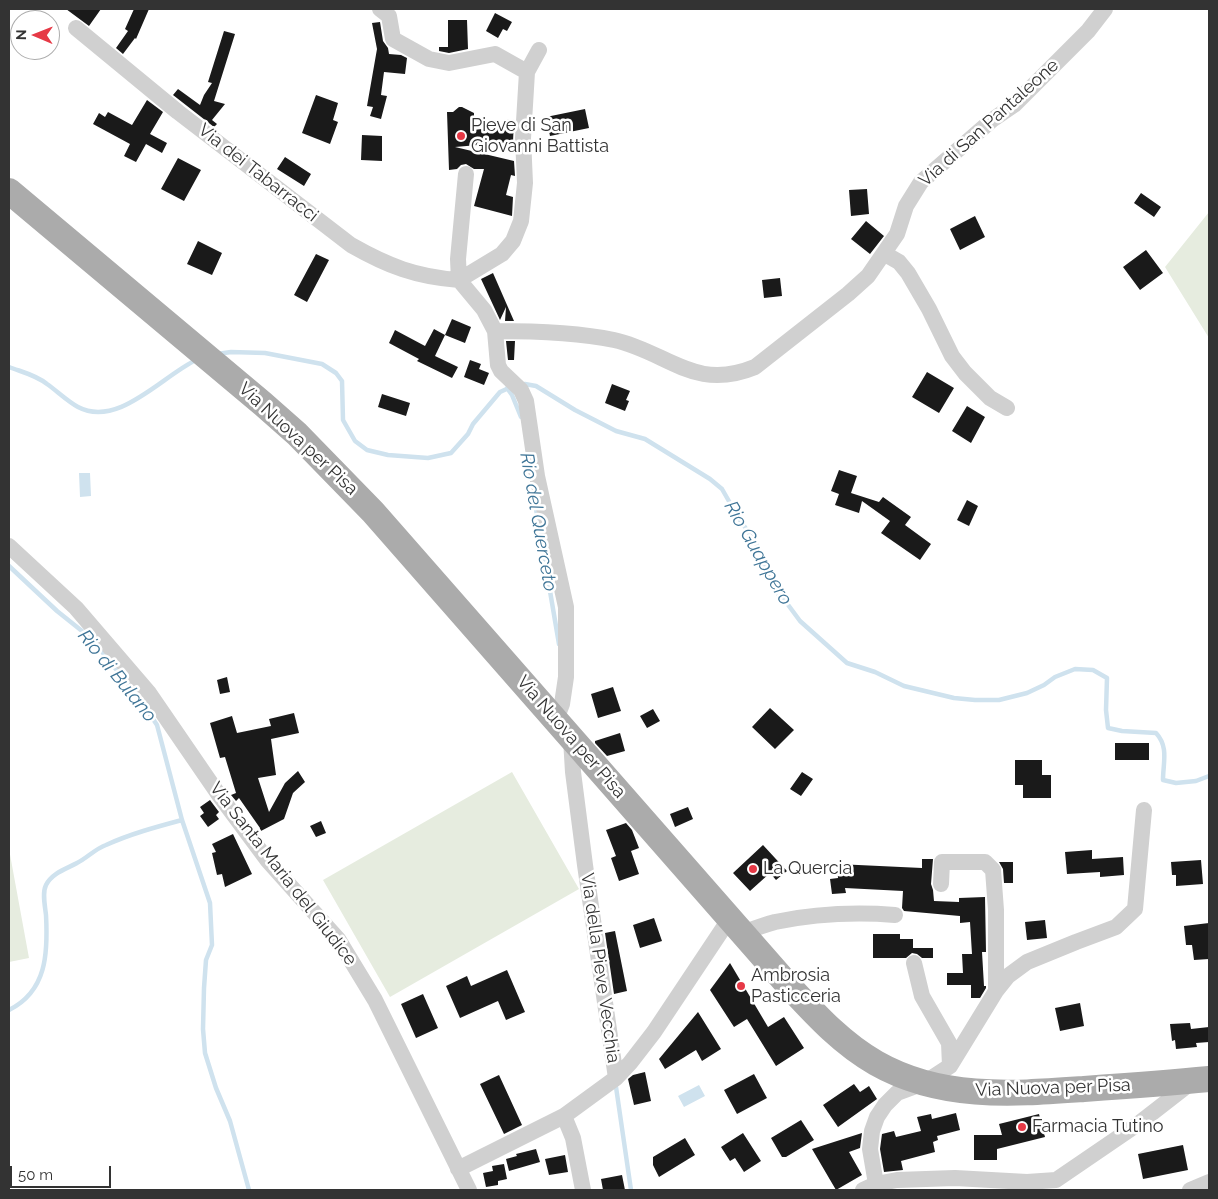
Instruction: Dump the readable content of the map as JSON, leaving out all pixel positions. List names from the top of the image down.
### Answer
{
  "streets": {
    "main road": ["Via Nuova per Pisa"],
    "street": [
      "Via di San Pantaleone",
      "Via dei Tabarracci",
      "Via Santa Maria del Giudice",
      "Via della Pieve Vecchia"
    ]
  },
  "crossings": [
    ["Via di San Pantaleone", "Via della Pieve Vecchia"],
    ["Via dei Tabarracci", "Via della Pieve Vecchia"],
    ["Via Nuova per Pisa", "Via della Pieve Vecchia"],
    ["Via Santa Maria del Giudice", "Via della Pieve Vecchia"]
  ],
  "water": ["Rio del Querceto", "Rio Guappero", "Rio di Bulano"],
  "places": [
    "Pieve di San Giovanni Battista",
    "La Quercia",
    "Ambrosia Pasticceria",
    "Farmacia Tutino"
  ],
  "scale_bar": "50 m",
  "north": "left"
}
